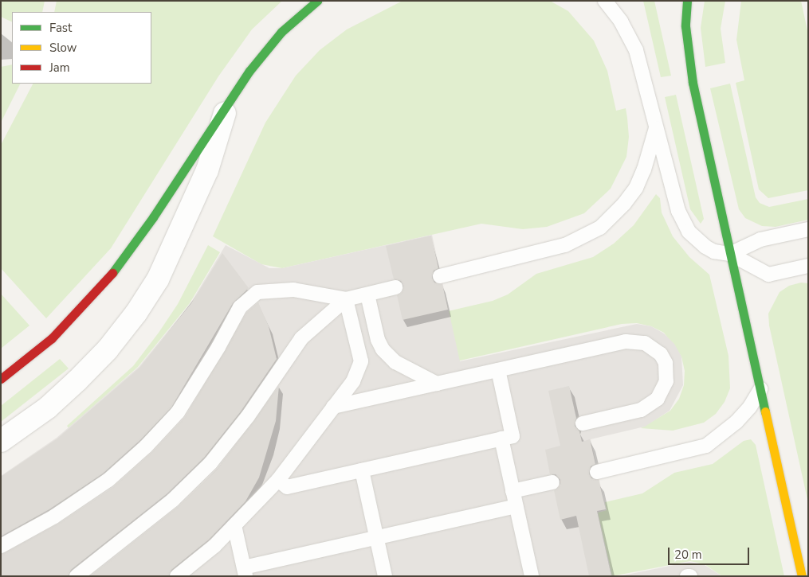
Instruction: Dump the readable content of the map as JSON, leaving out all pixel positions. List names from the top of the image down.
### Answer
{
  "legend": ["Fast", "Slow", "Jam"],
  "scale_bar": "20 m"
}
